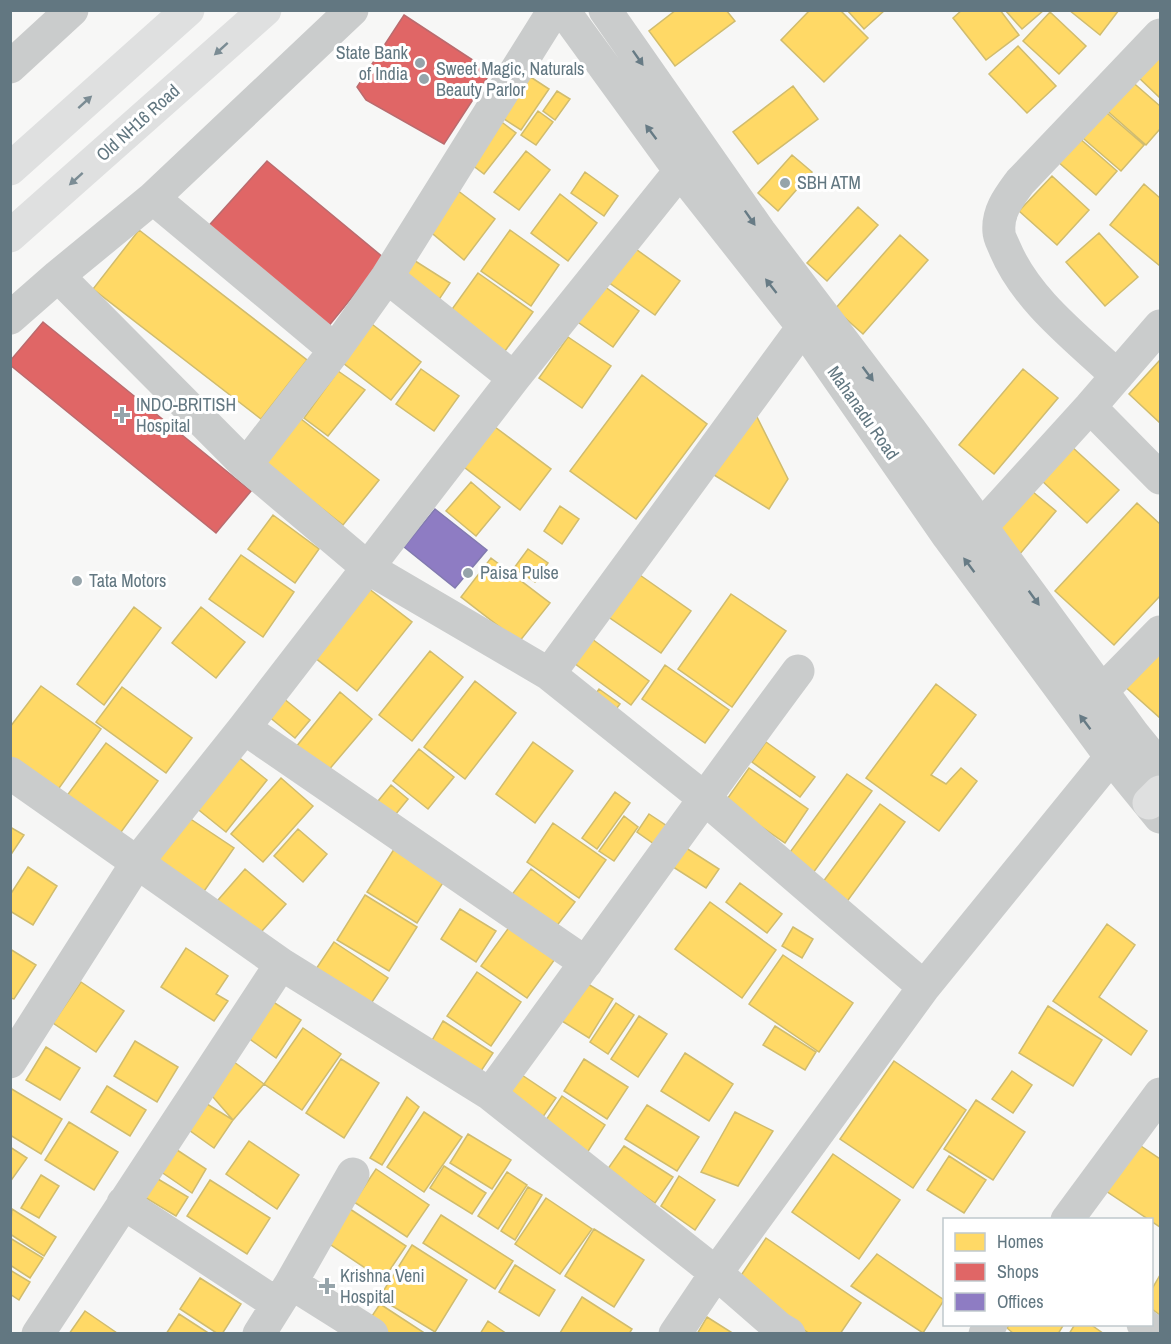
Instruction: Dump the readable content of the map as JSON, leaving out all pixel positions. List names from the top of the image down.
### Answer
{
  "streets": {
    "main road": ["Old NH16 Road"],
    "street": ["Mahanadu Road"]
  },
  "places": {
    "other": [
      "State Bank of India",
      "Sweet Magic, Naturals Beauty Parlor",
      "SBH ATM",
      "Paisa Pulse",
      "Tata Motors"
    ],
    "health": ["INDO-BRITISH Hospital", "Krishna Veni Hospital"]
  },
  "legend": ["Homes", "Shops", "Offices"]
}
